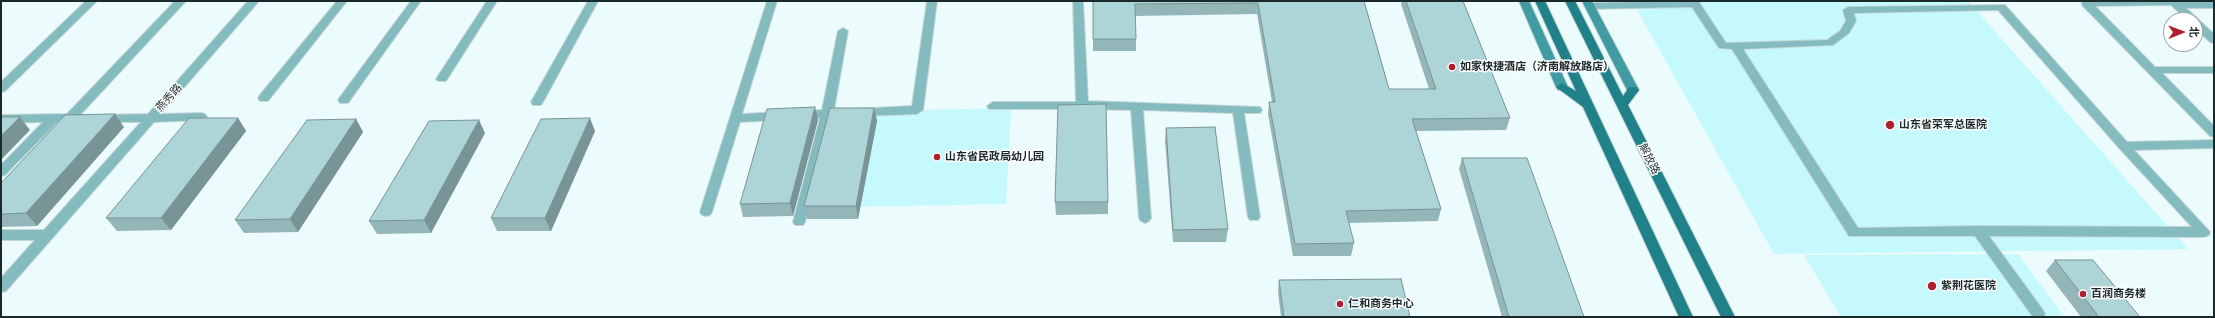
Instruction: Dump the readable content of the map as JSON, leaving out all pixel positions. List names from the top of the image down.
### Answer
{
  "streets": {
    "main road": ["解放路"],
    "street": ["燕秀路"]
  },
  "places": [
    "如家快捷酒店（济南解放路店）",
    "山东省荣军总医院",
    "山东省民政局幼儿园",
    "紫荆花医院",
    "百润商务楼",
    "仁和商务中心"
  ],
  "north": "right"
}
